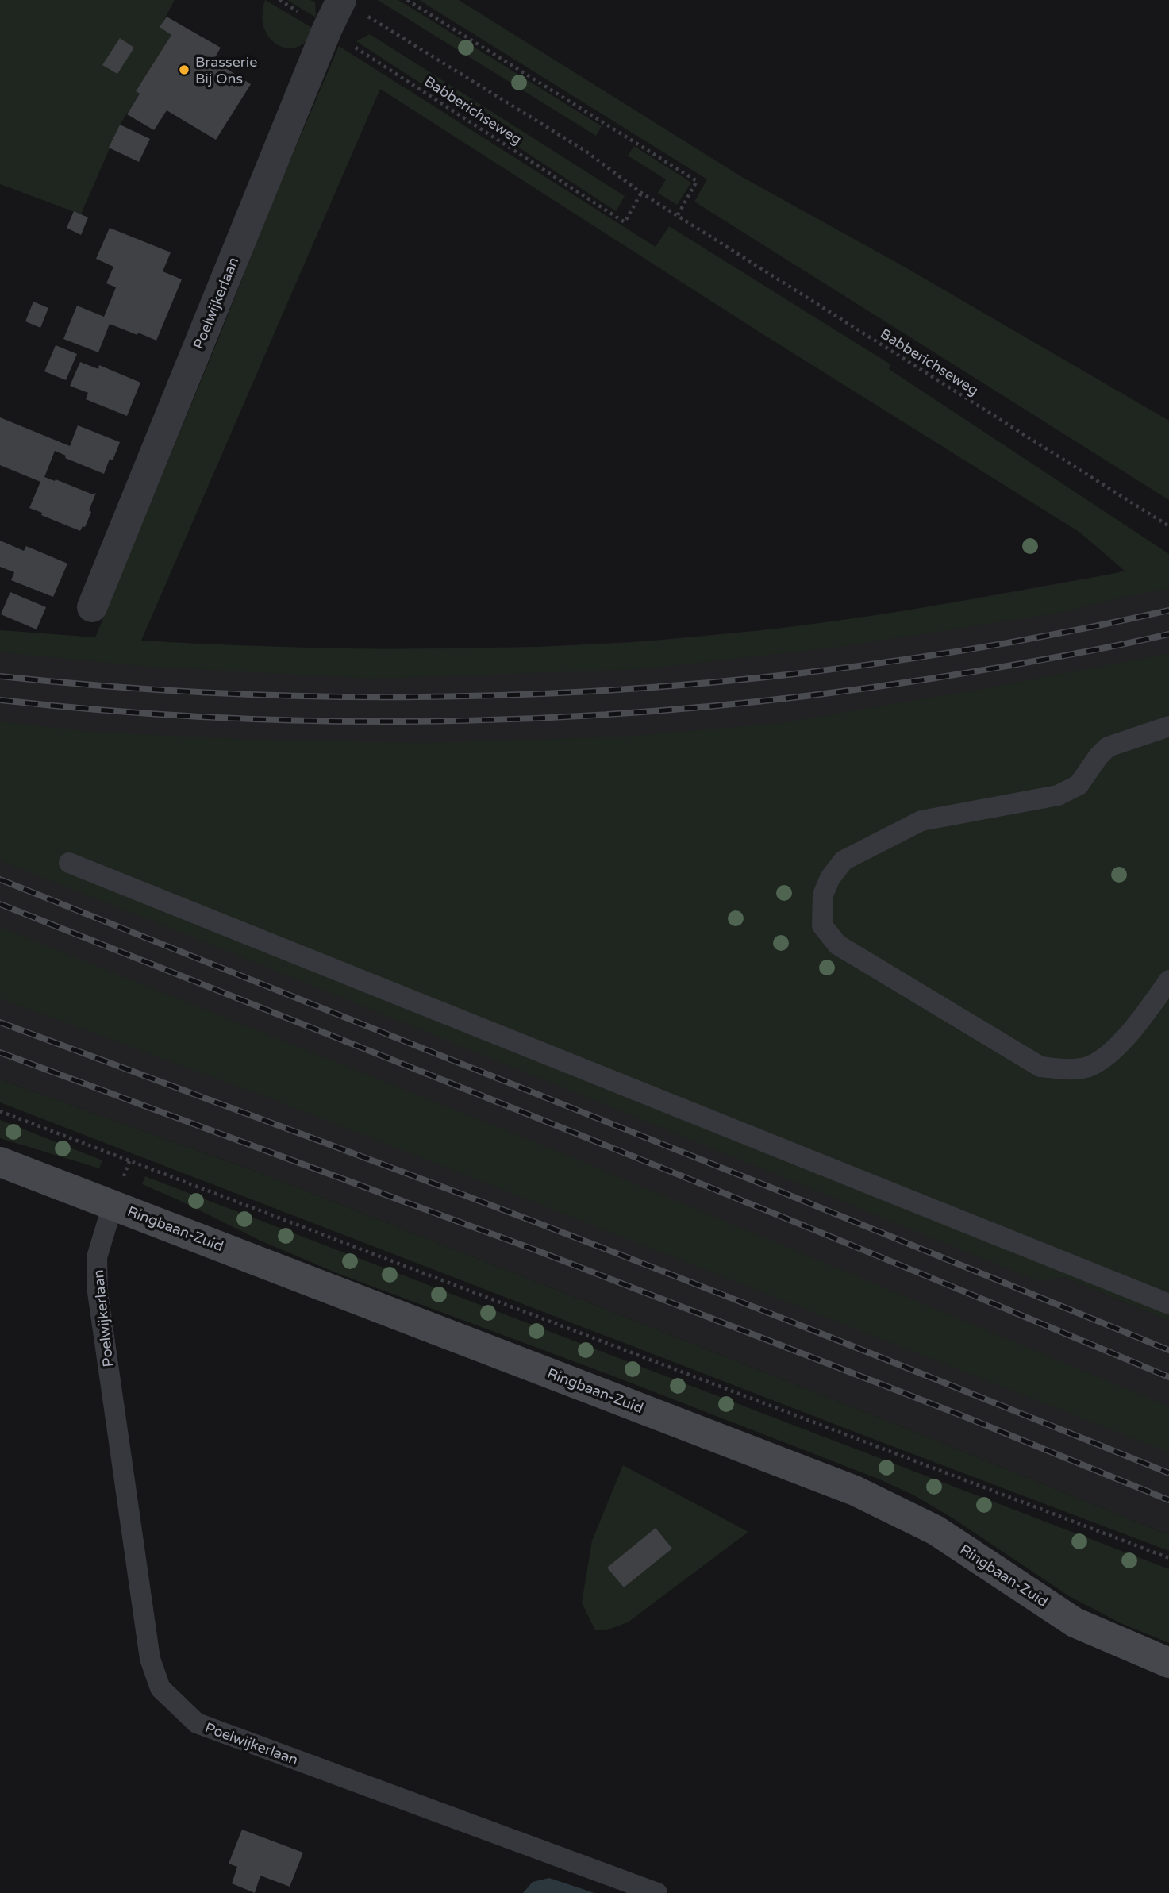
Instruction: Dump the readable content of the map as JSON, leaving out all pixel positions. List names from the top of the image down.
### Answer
{
  "streets": {
    "street": ["Poelwijkerlaan", "Ringbaan-Zuid"],
    "path": ["Babberichseweg"]
  },
  "crossings": [
    ["Babberichseweg", "Poelwijkerlaan"],
    ["Poelwijkerlaan", "Ringbaan-Zuid"]
  ],
  "places": ["Brasserie Bij Ons"]
}
